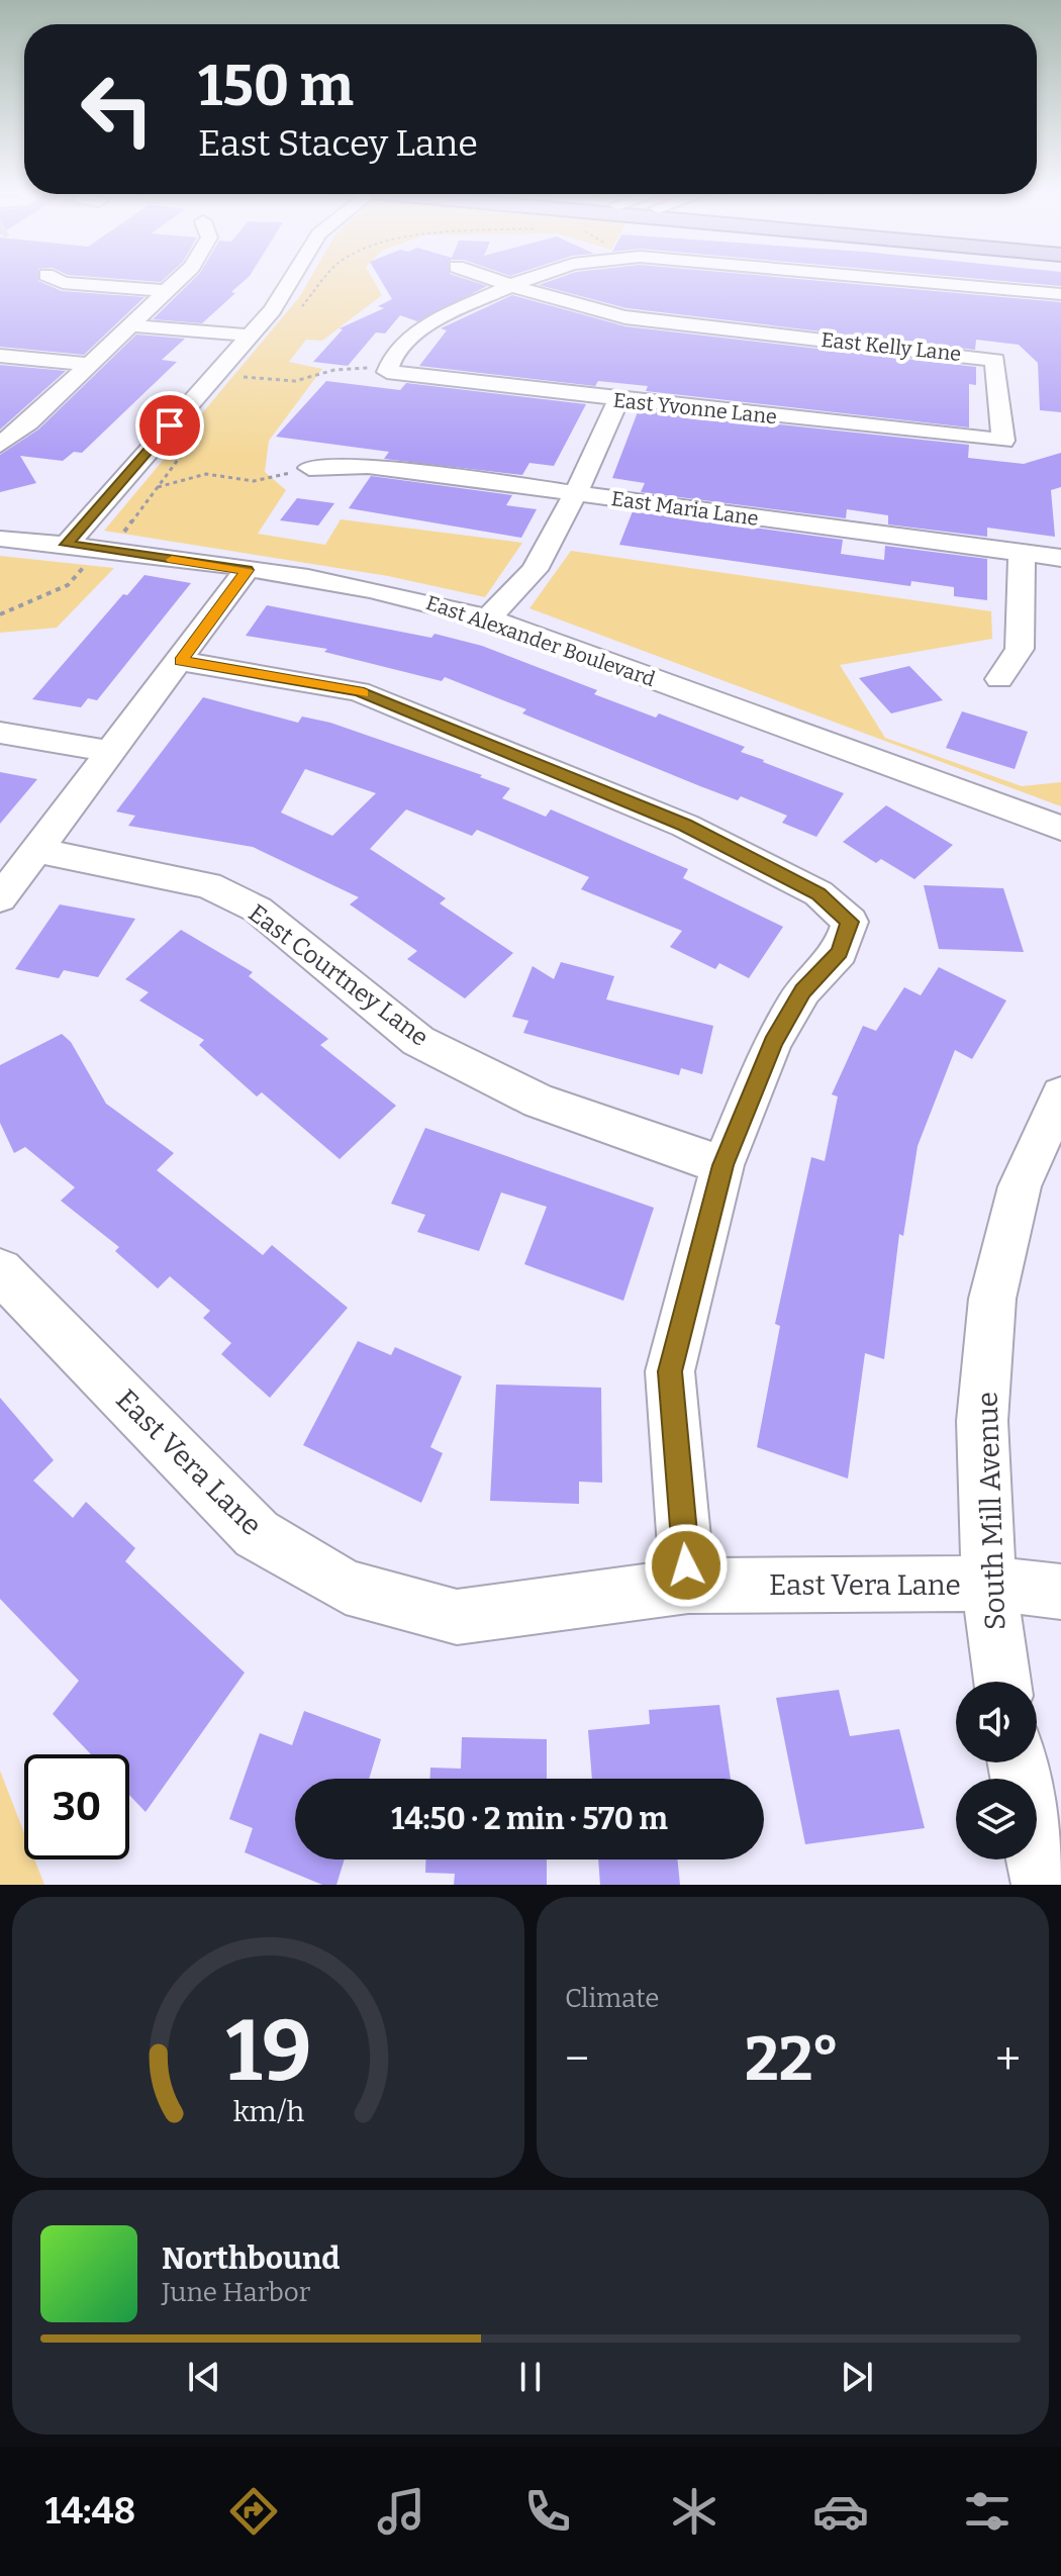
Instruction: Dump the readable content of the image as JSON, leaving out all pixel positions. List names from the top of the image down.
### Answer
{
  "streets": {
    "street": [
      "East Kelly Lane",
      "East Yvonne Lane",
      "East Maria Lane",
      "East Alexander Boulevard",
      "East Courtney Lane",
      "East Vera Lane",
      "South Mill Avenue"
    ]
  },
  "crossings": [
    ["East Kelly Lane", "East Yvonne Lane"],
    ["East Vera Lane", "South Mill Avenue"]
  ],
  "page": {
    "turn": ["150 m", "East Stacey Lane"],
    "limit": "30",
    "trip": "14:50 · 2 min · 570 m",
    "tile": "Climate",
    "heat": ["−", "22°", "+"],
    "song": ["Northbound", "June Harbor"],
    "tabs": "14:48",
    "gauge": ["19", "km/h"]
  }
}
